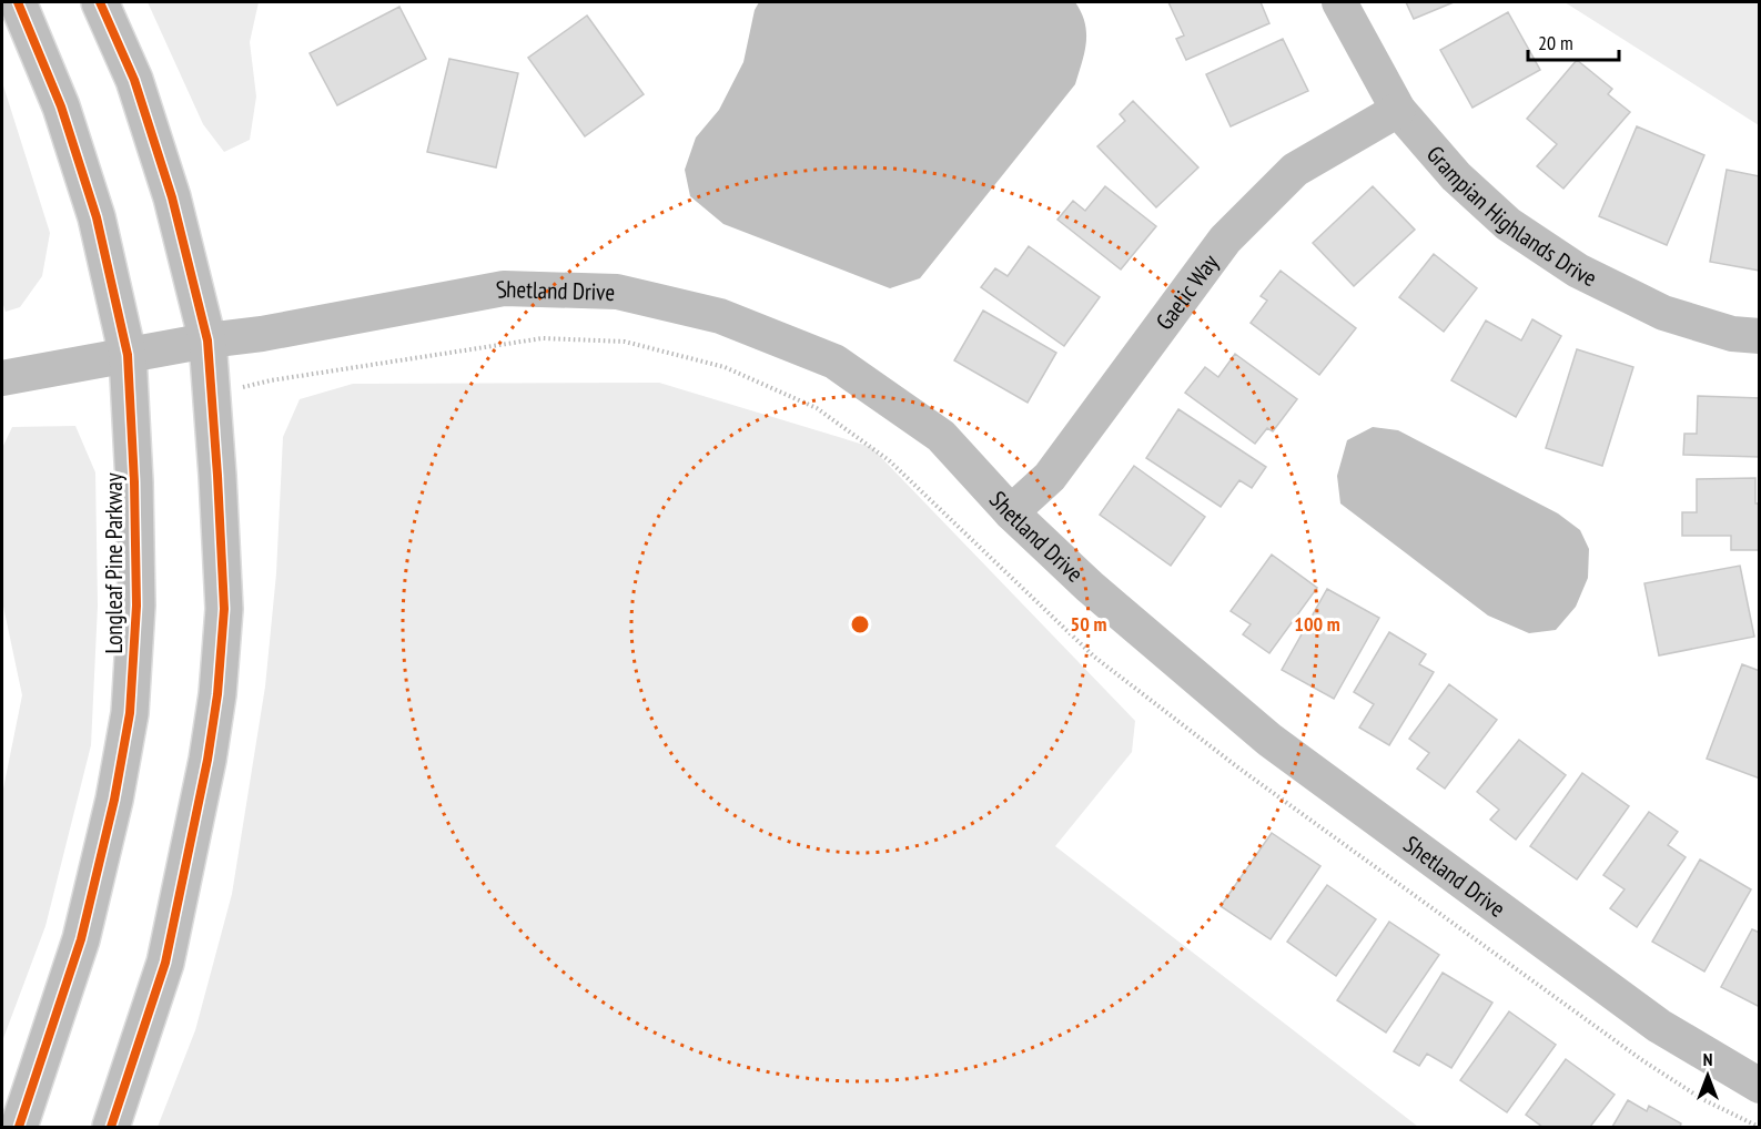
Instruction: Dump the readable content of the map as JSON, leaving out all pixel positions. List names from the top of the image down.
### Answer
{
  "streets": {
    "main road": ["Longleaf Pine Parkway"],
    "street": ["Grampian Highlands Drive", "Gaelic Way", "Shetland Drive"]
  },
  "crossings": [
    ["Grampian Highlands Drive", "Gaelic Way"],
    ["Gaelic Way", "Shetland Drive"],
    ["Shetland Drive", "Longleaf Pine Parkway"]
  ],
  "scale_bar": "20 m",
  "north": "top",
  "rings": ["50 m", "100 m"]
}
